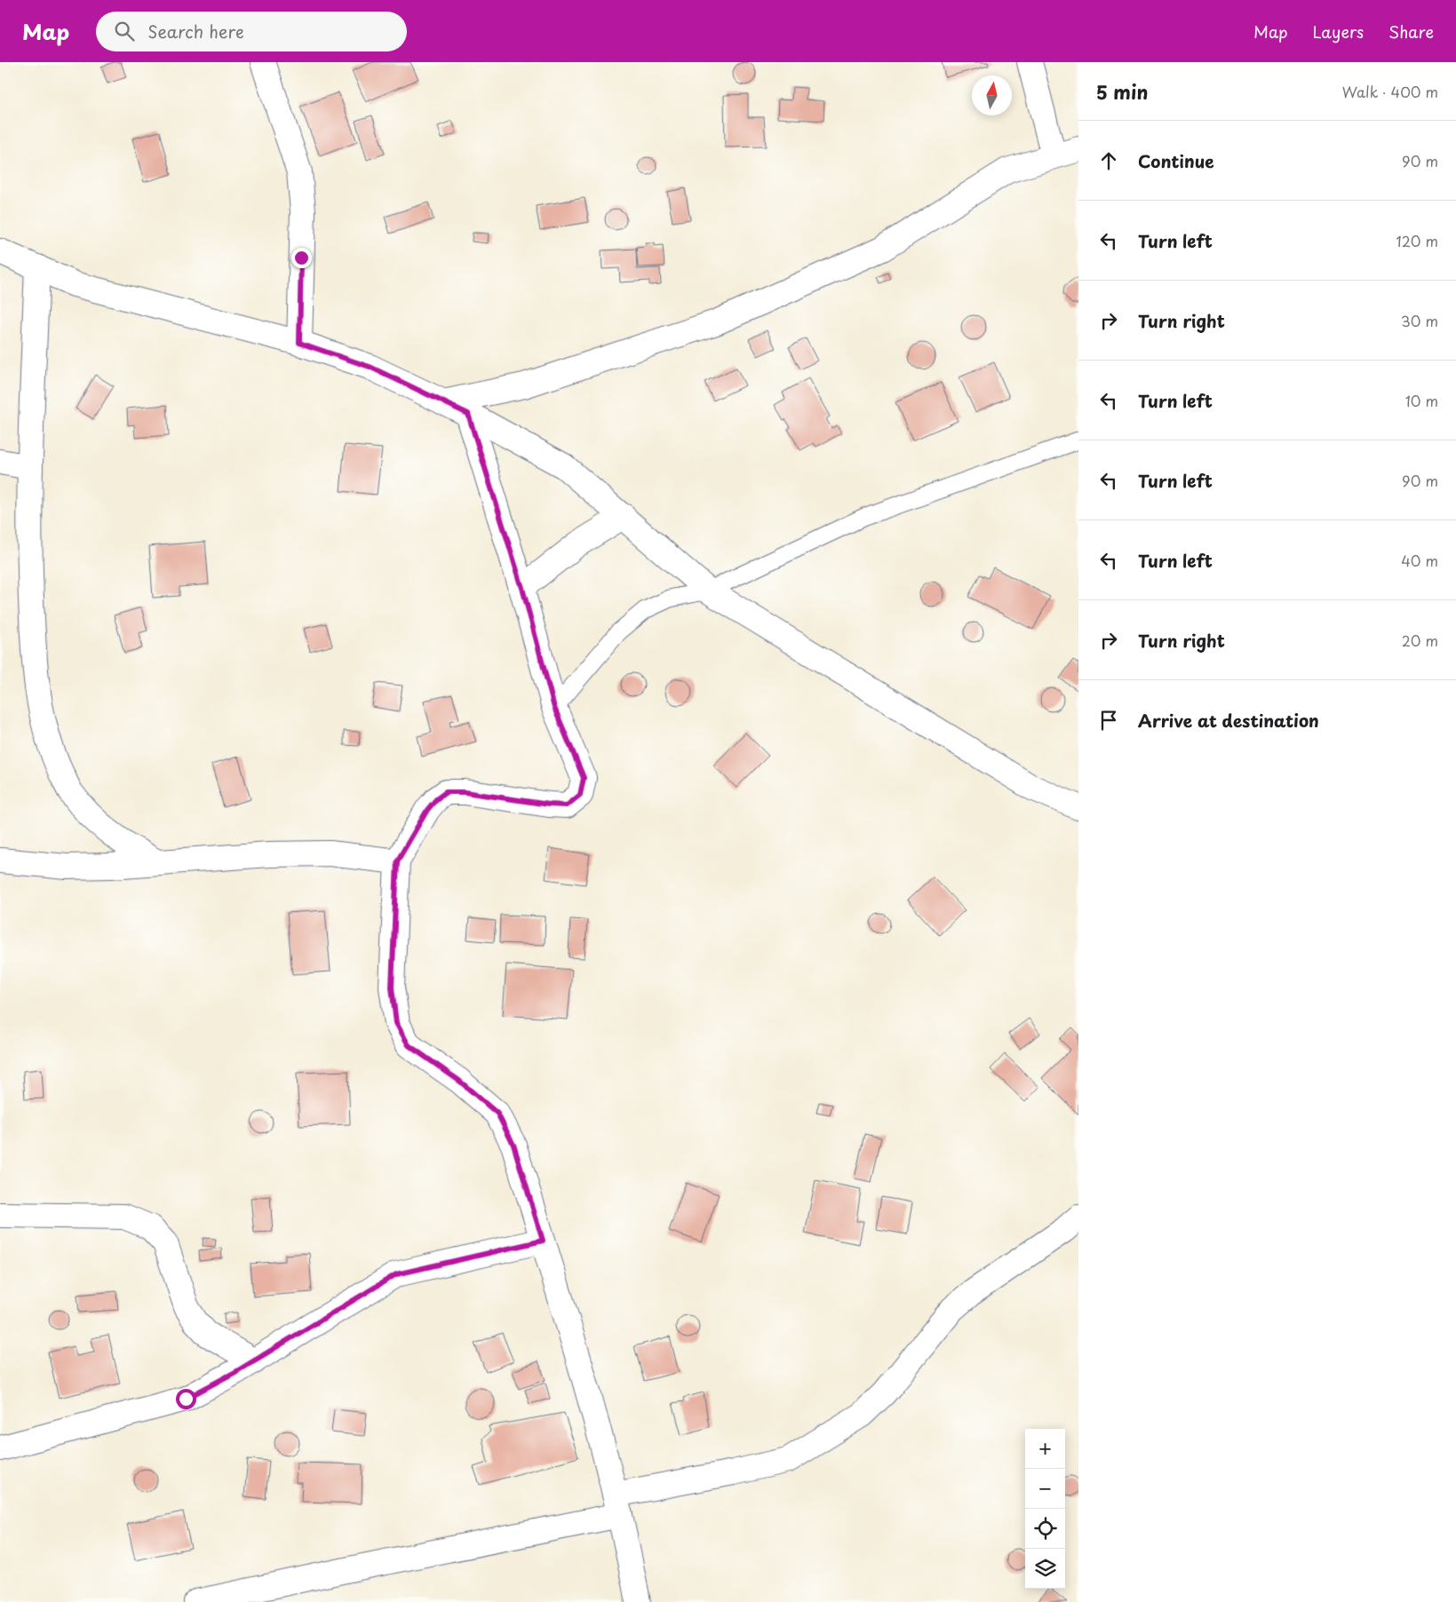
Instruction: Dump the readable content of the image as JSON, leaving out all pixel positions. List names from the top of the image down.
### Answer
{
  "north": "top",
  "page": {
    "header": "Map",
    "search": "Search here",
    "nav": ["Map", "Layers", "Share"],
    "heading": ["5 min", "Walk · 400 m"],
    "list": [
      ["Continue", "90 m"],
      ["Turn left", "120 m"],
      ["Turn right", "30 m"],
      ["Turn left", "10 m"],
      ["Turn left", "90 m"],
      ["Turn left", "40 m"],
      ["Turn right", "20 m"],
      "Arrive at destination"
    ],
    "map_buttons": ["+", "−"]
  }
}
